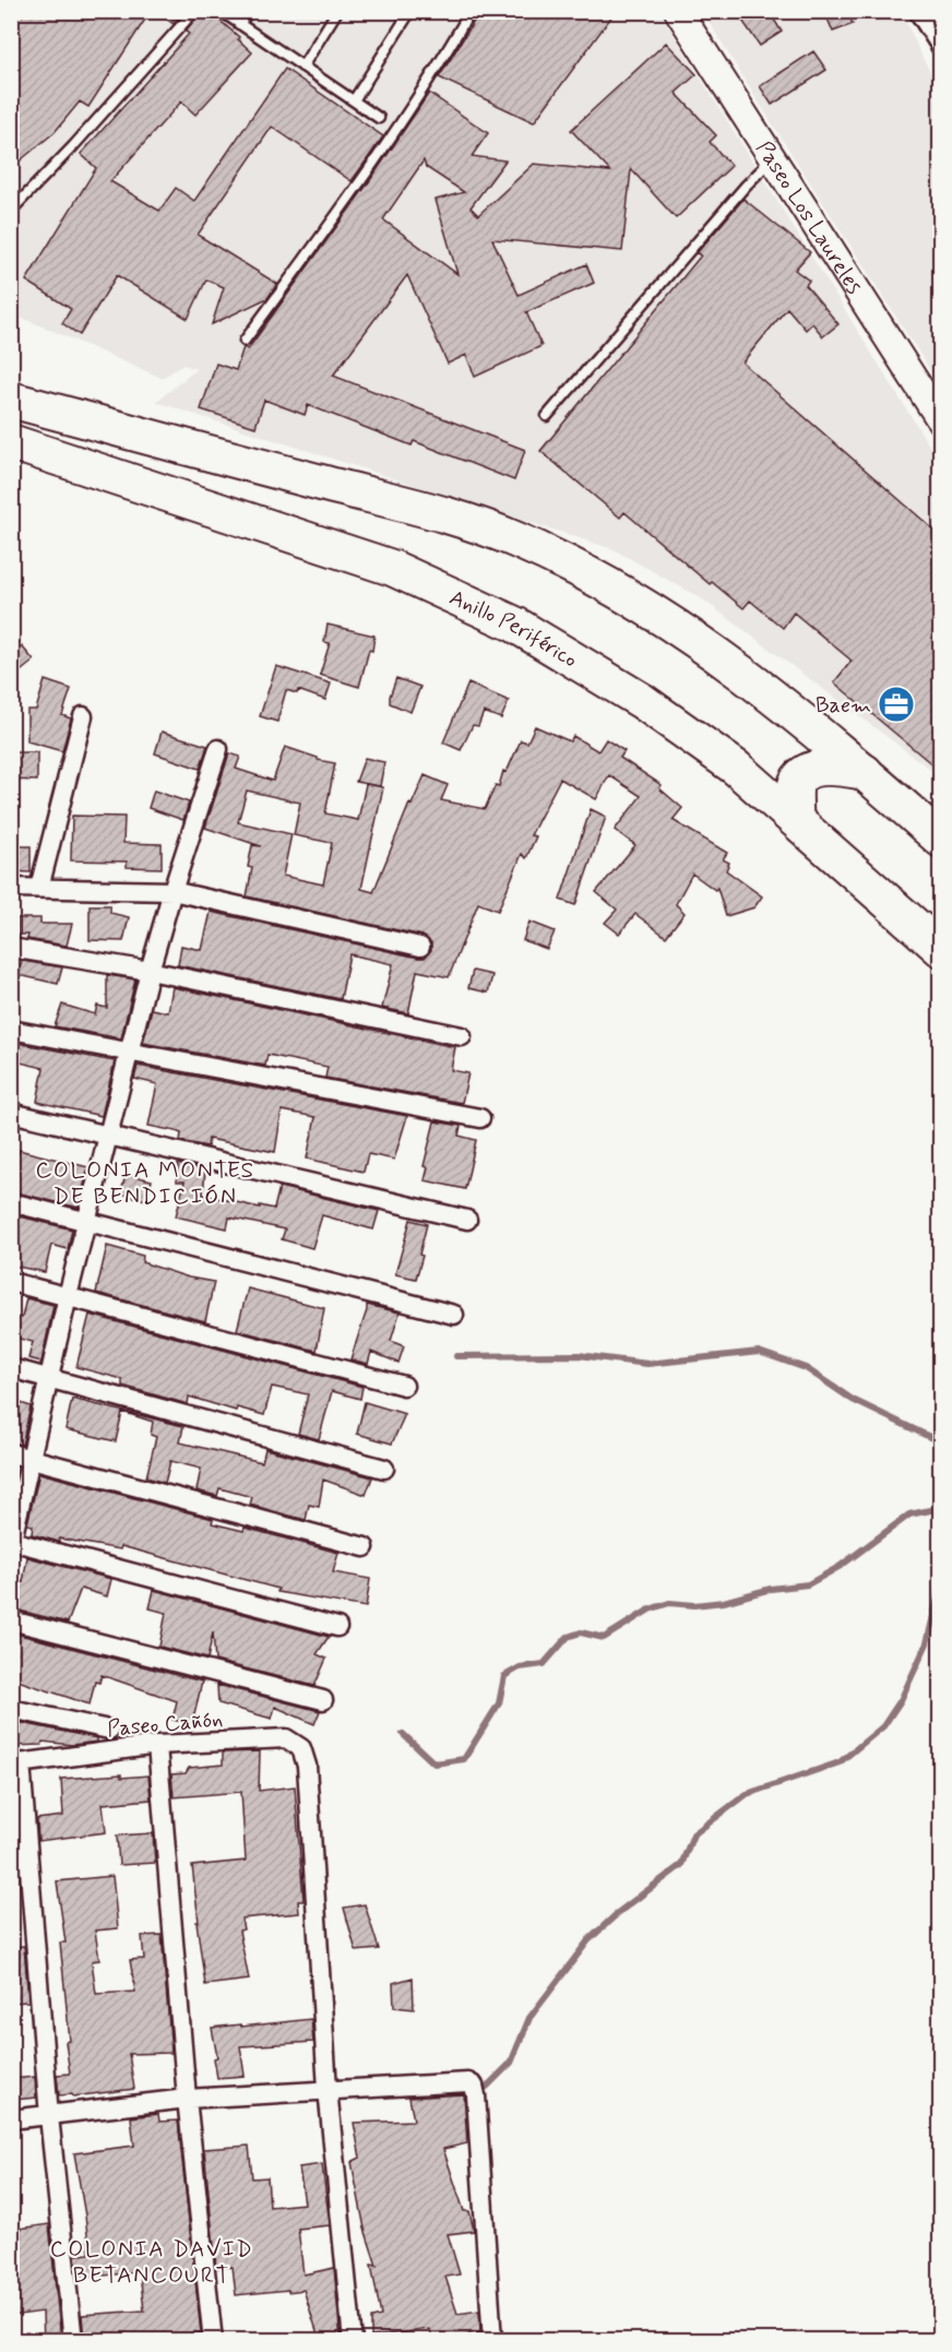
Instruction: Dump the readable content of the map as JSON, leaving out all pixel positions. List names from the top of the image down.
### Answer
{
  "streets": {
    "highway": ["Anillo Periférico"],
    "street": ["Paseo Los Laureles", "Paseo Cañón"]
  },
  "districts": ["COLONIA MONTES DE BENDICIÓN", "COLONIA DAVID BETANCOURT"],
  "places": {
    "office": ["Baem"]
  }
}
